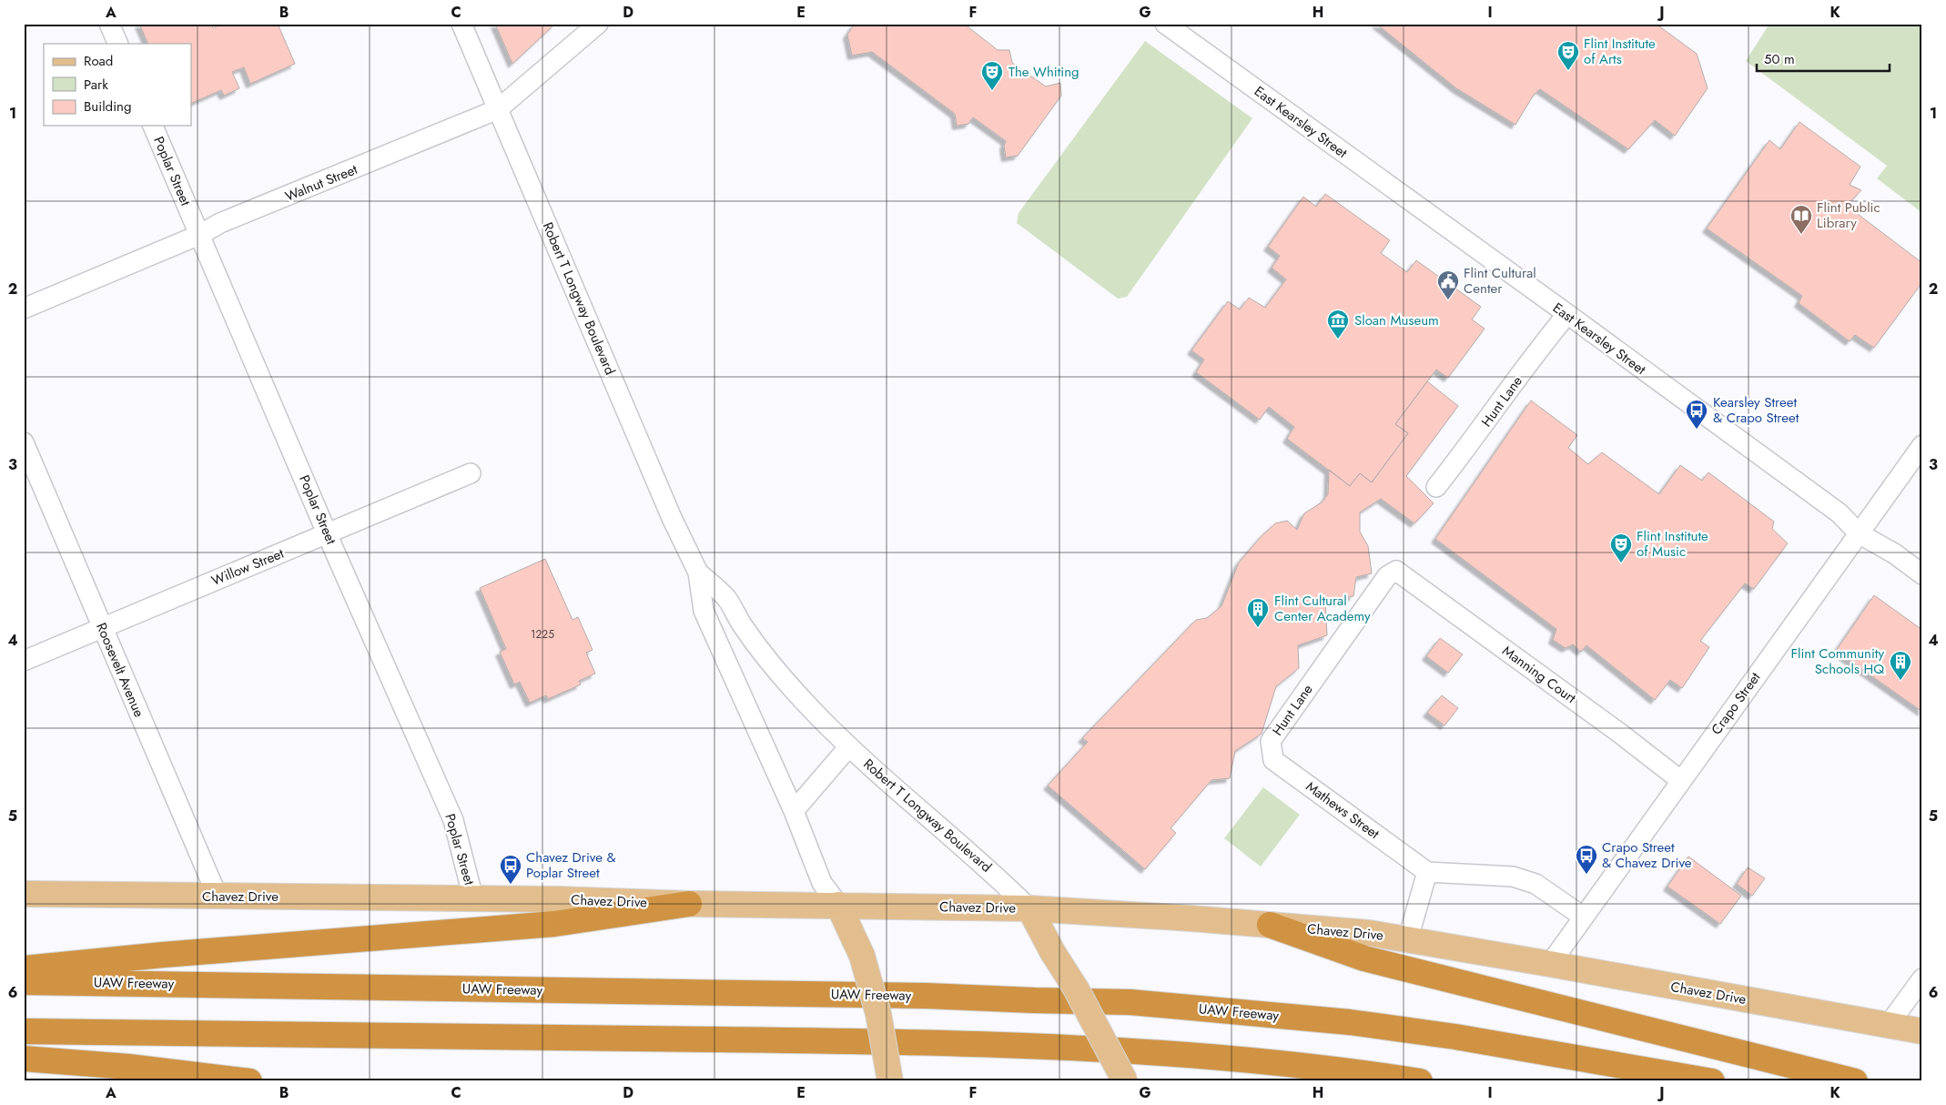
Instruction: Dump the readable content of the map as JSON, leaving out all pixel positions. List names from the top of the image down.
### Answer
{
  "streets": {
    "highway": ["UAW Freeway"],
    "main road": ["Robert T Longway Boulevard", "Chavez Drive"],
    "street": [
      "East Kearsley Street",
      "Poplar Street",
      "Walnut Street",
      "Hunt Lane",
      "Willow Street",
      "Roosevelt Avenue",
      "Manning Court",
      "Crapo Street",
      "Mathews Street"
    ]
  },
  "crossings": [
    ["East Kearsley Street", "Hunt Lane"],
    ["East Kearsley Street", "Crapo Street"],
    ["Poplar Street", "Walnut Street"],
    ["Poplar Street", "Willow Street"],
    ["Poplar Street", "Chavez Drive"],
    ["Walnut Street", "Robert T Longway Boulevard"],
    ["Robert T Longway Boulevard", "Chavez Drive"],
    ["Hunt Lane", "Manning Court"],
    ["Hunt Lane", "Mathews Street"],
    ["Willow Street", "Roosevelt Avenue"],
    ["Roosevelt Avenue", "Chavez Drive"],
    ["Manning Court", "Crapo Street"],
    ["Crapo Street", "Chavez Drive"]
  ],
  "places": {
    "theatre": ["Flint Institute of Arts", "The Whiting", "Flint Institute of Music"],
    "library": ["Flint Public Library"],
    "public building": ["Flint Cultural Center"],
    "museum": ["Sloan Museum"],
    "bus stop": ["Kearsley Street & Crapo Street", "Crapo Street & Chavez Drive", "Chavez Drive & Poplar Street"],
    "building": ["Flint Cultural Center Academy", "Flint Community Schools HQ"]
  },
  "house_numbers": ["1225"],
  "legend": ["Road", "Park", "Building"],
  "scale_bar": "50 m",
  "grid": {
    "columns": [
      "A",
      "B",
      "C",
      "D",
      "E",
      "F",
      "G",
      "H",
      "I",
      "J",
      "K"
    ],
    "rows": [
      "1",
      "2",
      "3",
      "4",
      "5",
      "6"
    ]
  }
}
